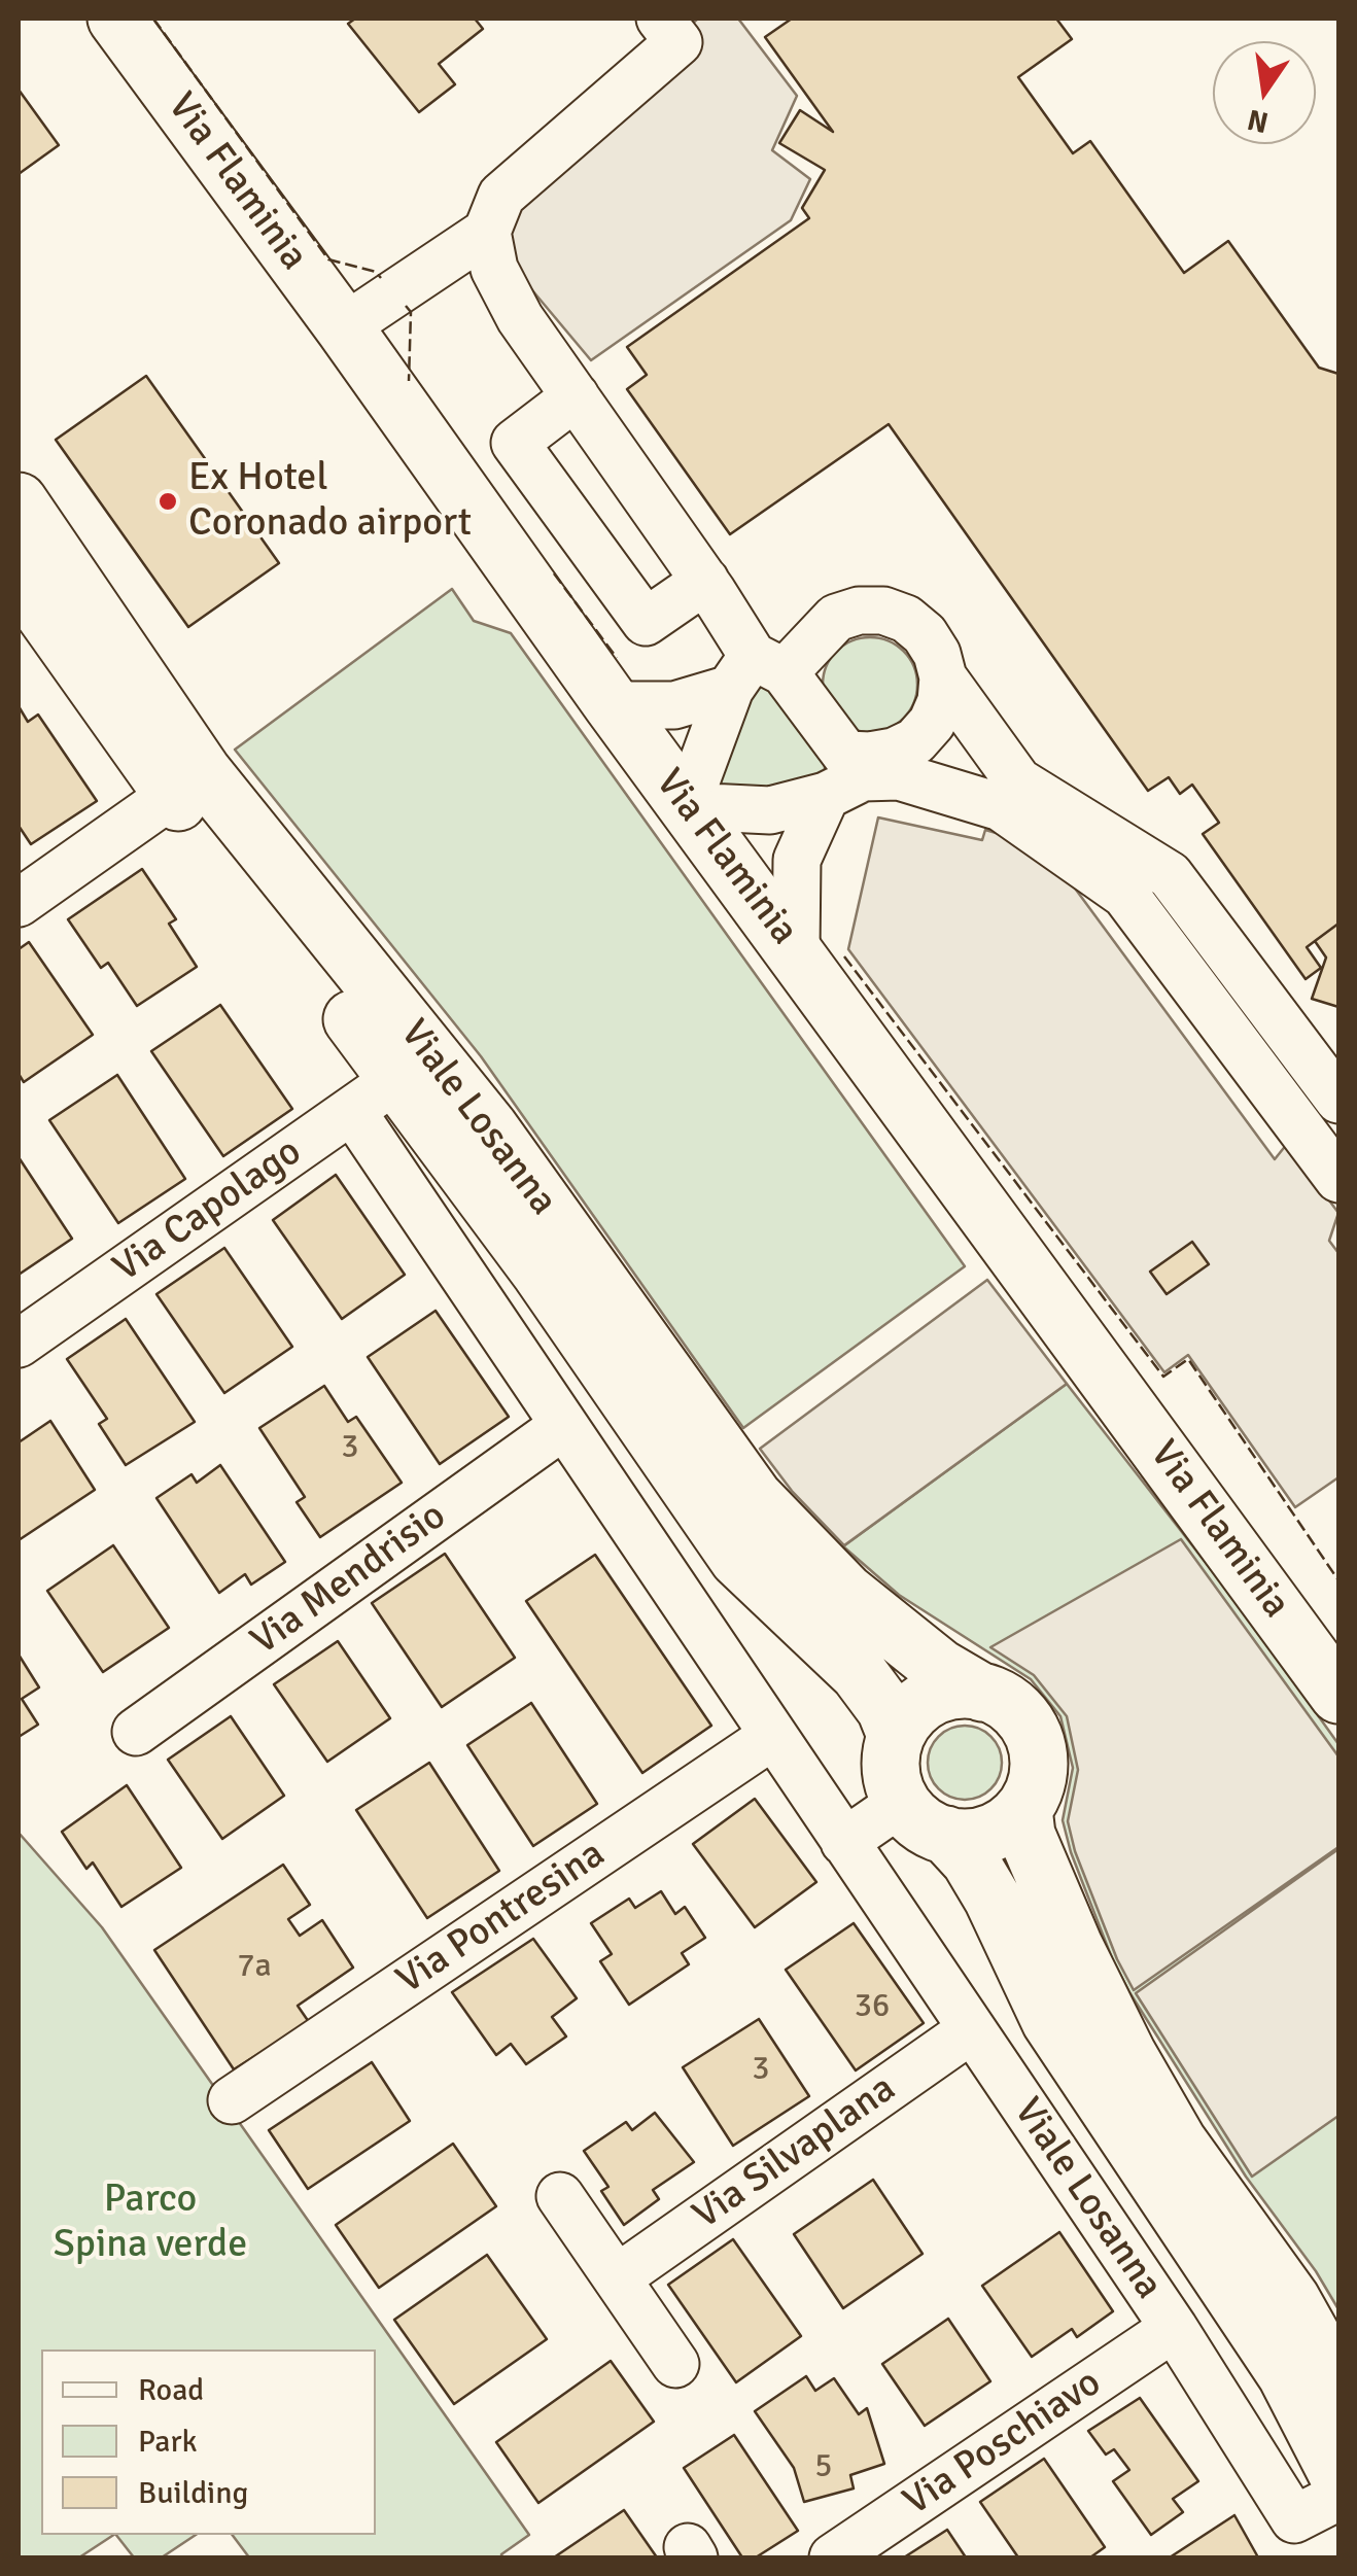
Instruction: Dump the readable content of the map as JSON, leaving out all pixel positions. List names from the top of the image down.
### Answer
{
  "streets": {
    "main road": ["Via Flaminia", "Viale Losanna"],
    "street": [
      "Via Capolago",
      "Via Mendrisio",
      "Via Pontresina",
      "Via Silvaplana",
      "Via Poschiavo"
    ]
  },
  "crossings": [
    ["Viale Losanna", "Via Capolago"],
    ["Viale Losanna", "Via Mendrisio"],
    ["Viale Losanna", "Via Pontresina"],
    ["Viale Losanna", "Via Silvaplana"],
    ["Viale Losanna", "Via Poschiavo"]
  ],
  "parks": ["Parco Spina verde"],
  "places": ["Ex Hotel Coronado airport"],
  "house_numbers": [
    "3",
    "7a",
    "36",
    "3",
    "5"
  ],
  "legend": ["Road", "Park", "Building"],
  "north": "bottom"
}
